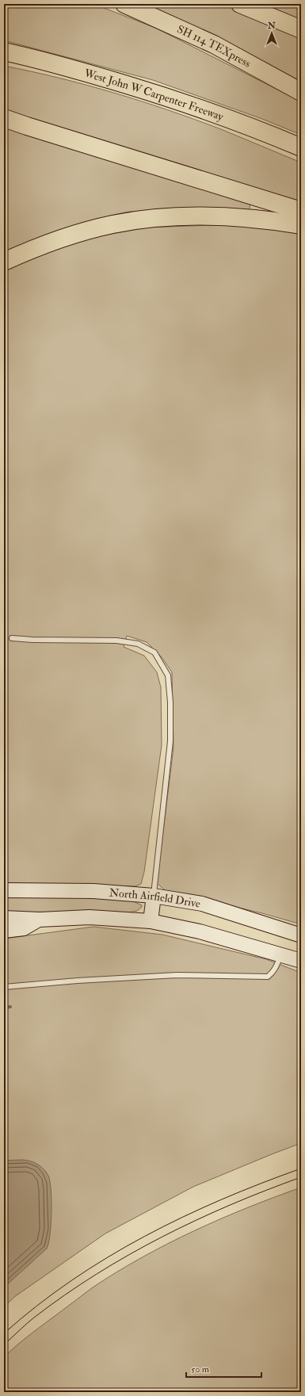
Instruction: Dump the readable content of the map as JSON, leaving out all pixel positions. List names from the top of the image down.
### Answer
{
  "streets": {
    "highway": ["SH 114 TEXpress", "West John W Carpenter Freeway"],
    "main road": ["North Airfield Drive"]
  },
  "scale_bar": "50 m",
  "north": "top"
}
